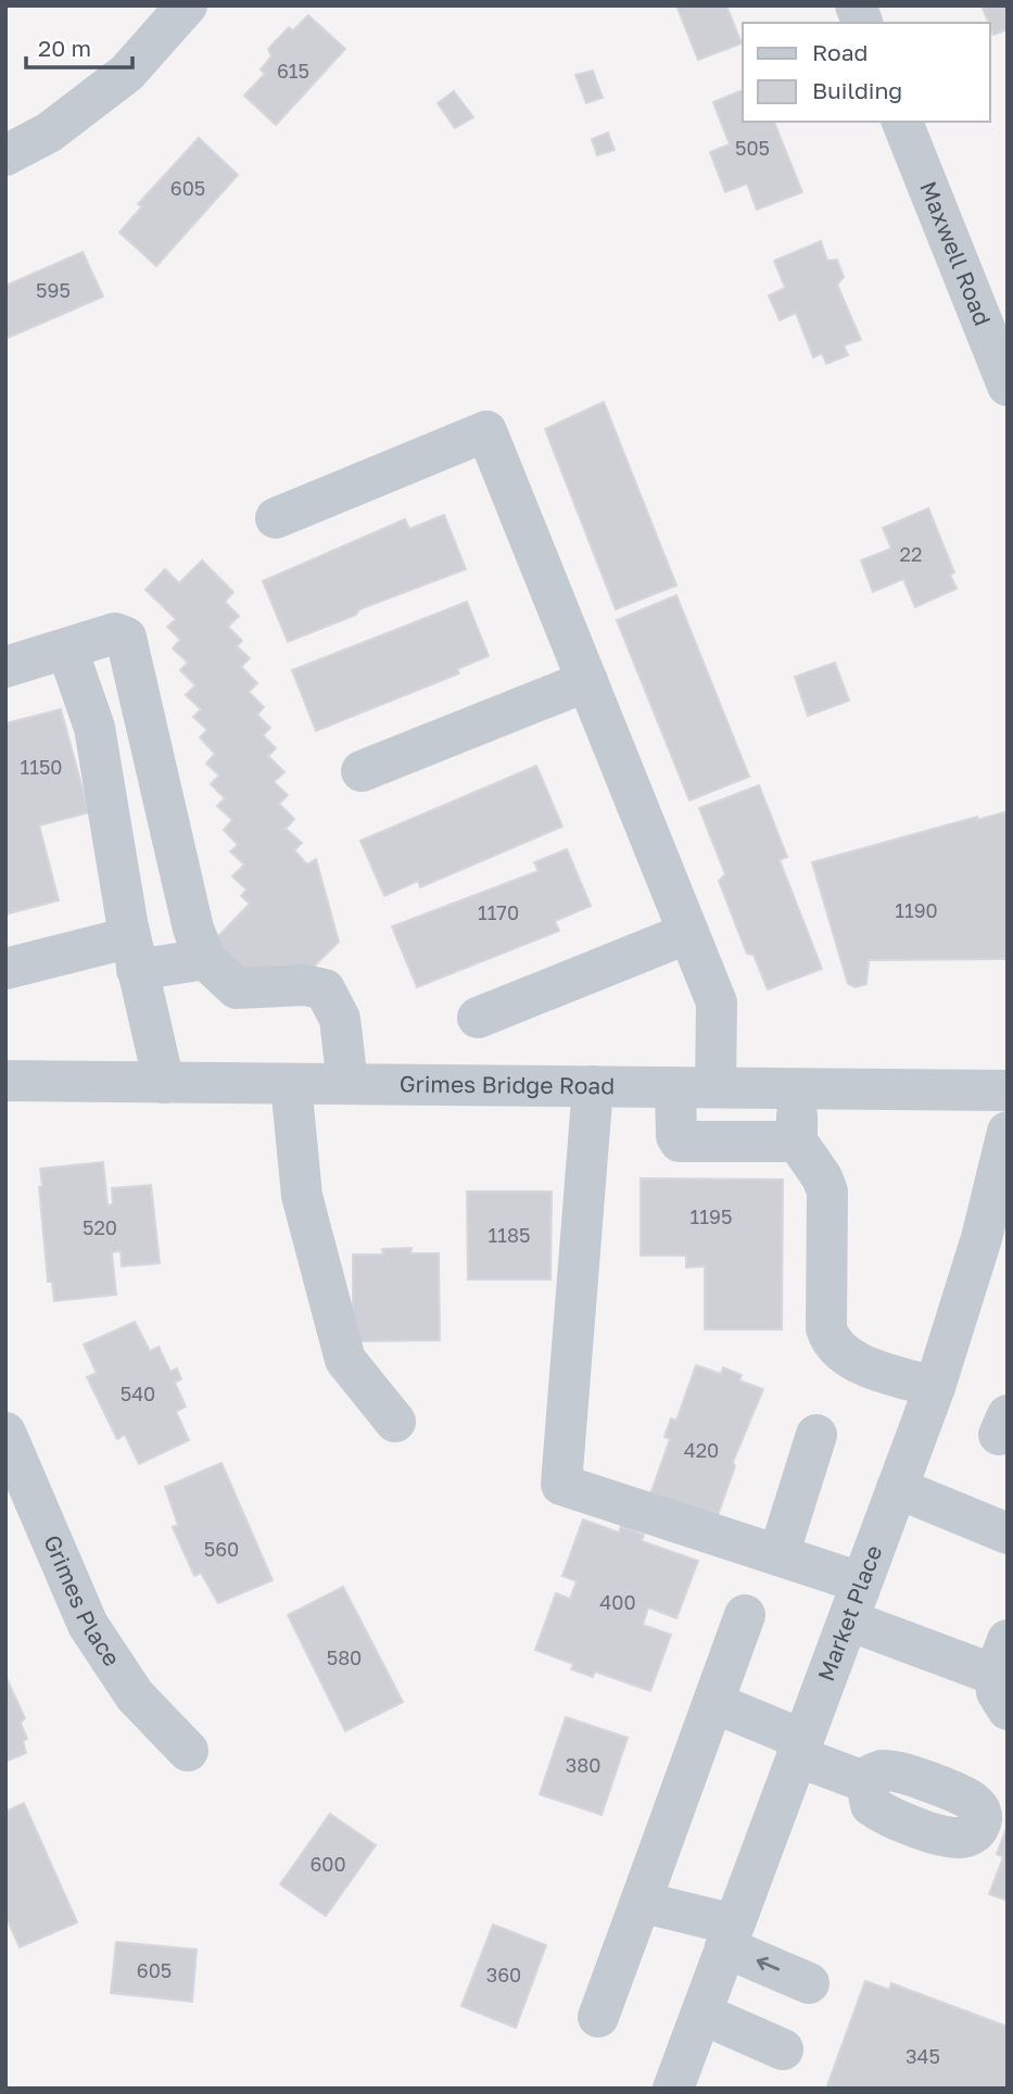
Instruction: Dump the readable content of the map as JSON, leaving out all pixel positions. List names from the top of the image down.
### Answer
{
  "streets": {
    "street": [
      "Maxwell Road",
      "Grimes Bridge Road",
      "Grimes Place",
      "Market Place"
    ]
  },
  "house_numbers": [
    "615",
    "505",
    "605",
    "595",
    "22",
    "1150",
    "1190",
    "1170",
    "1195",
    "520",
    "1185",
    "540",
    "420",
    "560",
    "400",
    "580",
    "380",
    "600",
    "605",
    "360",
    "345"
  ],
  "legend": ["Road", "Building"],
  "scale_bar": "20 m"
}
